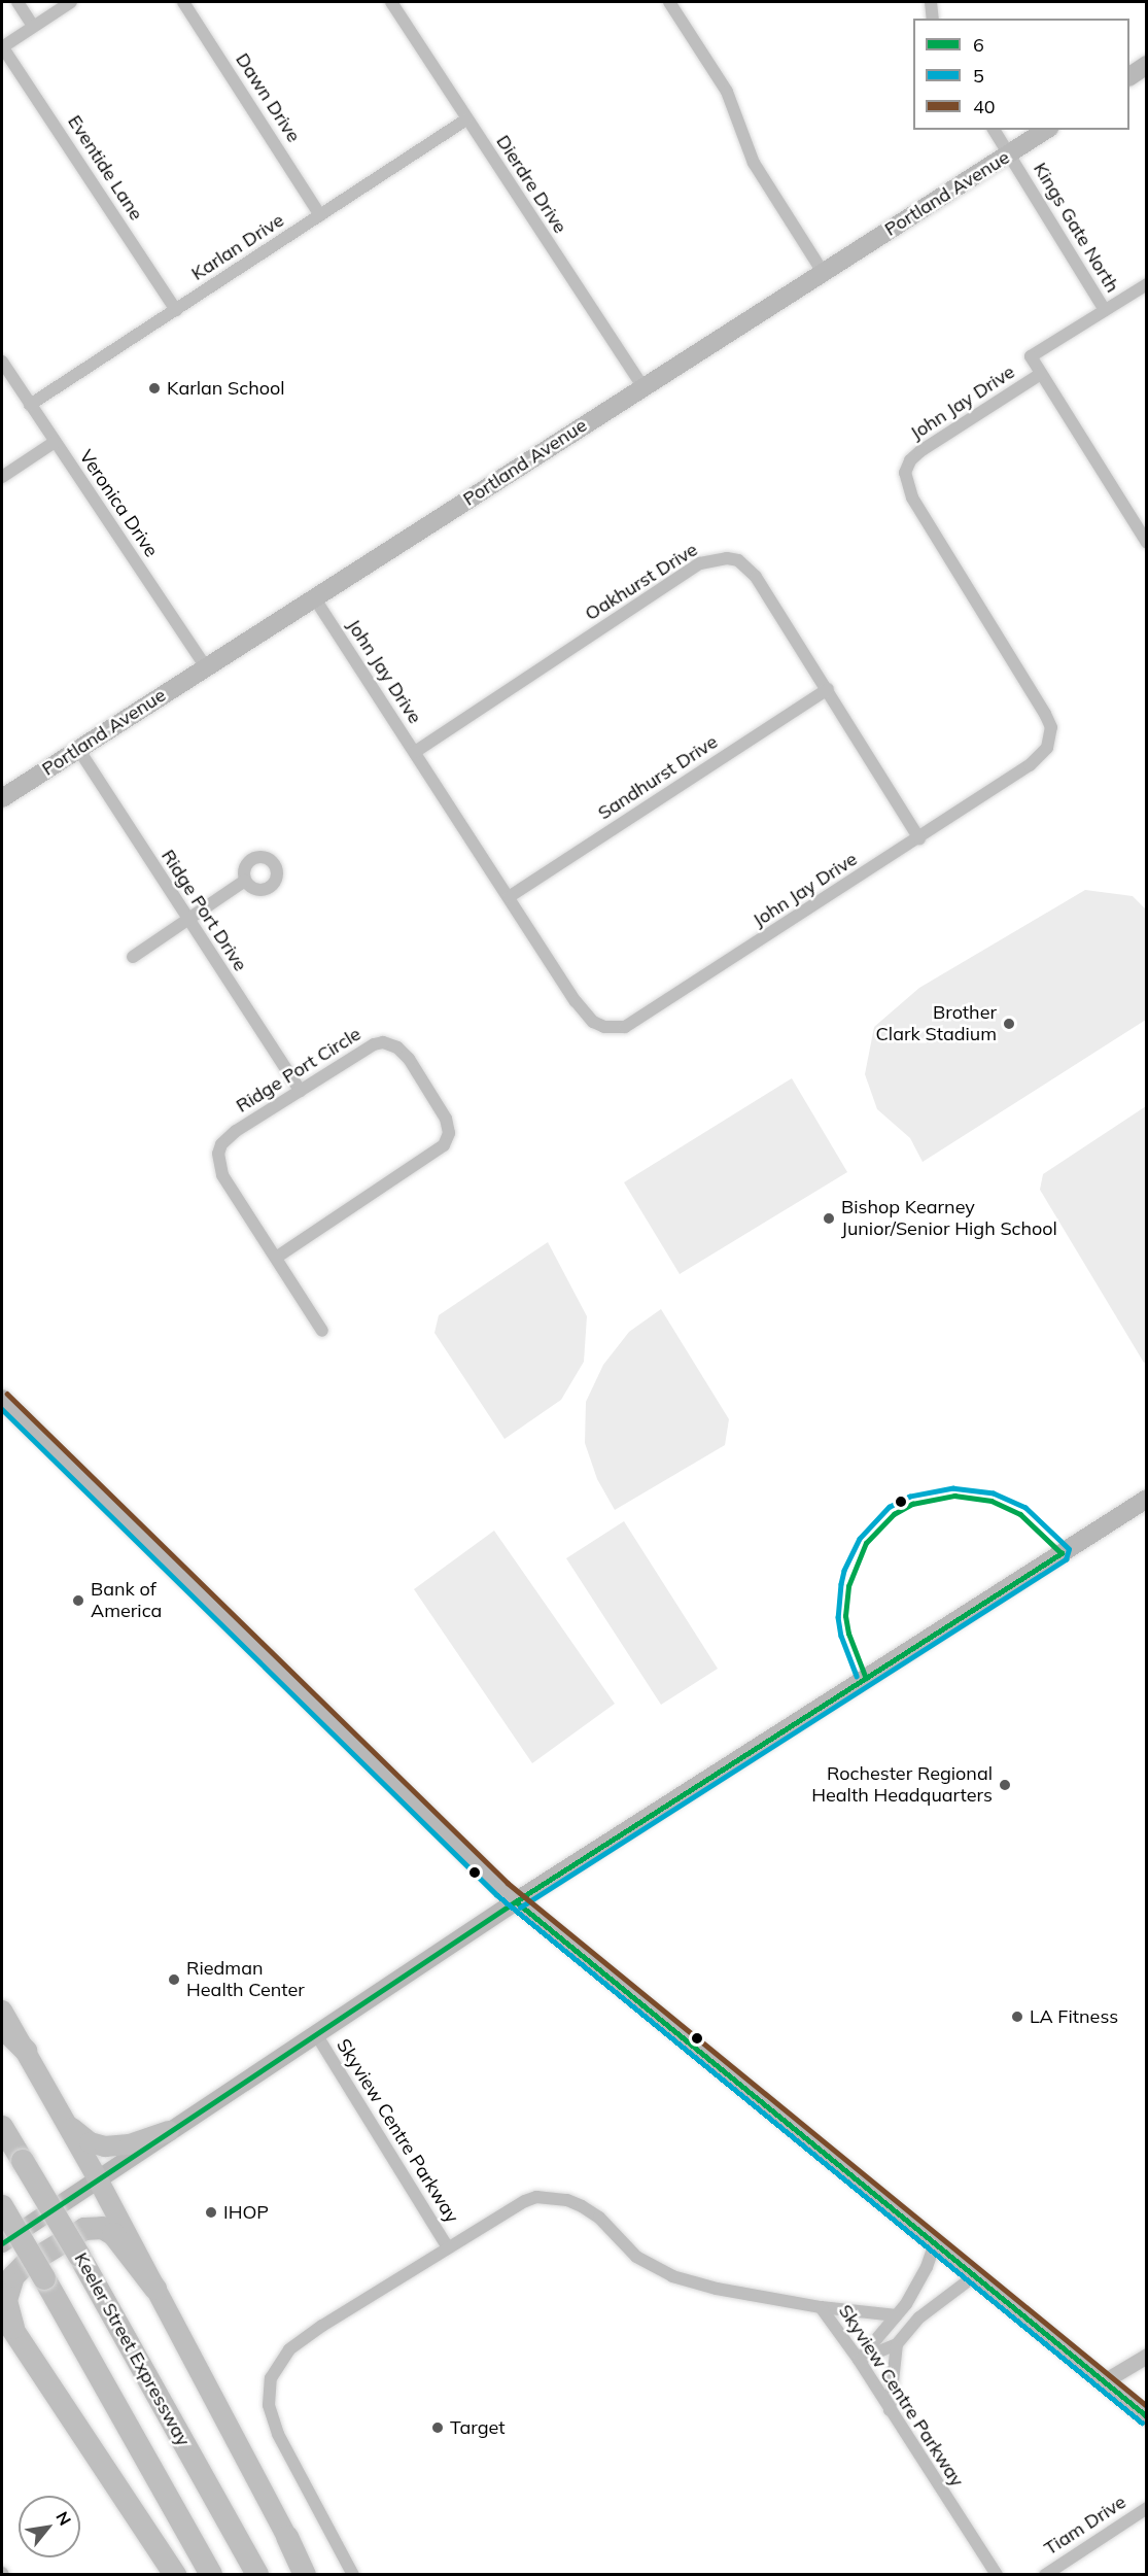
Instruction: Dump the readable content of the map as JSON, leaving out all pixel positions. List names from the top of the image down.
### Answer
{
  "streets": {
    "highway": ["Keeler Street Expressway"],
    "main road": ["Portland Avenue"],
    "street": [
      "Dawn Drive",
      "Eventide Lane",
      "Dierdre Drive",
      "Kings Gate North",
      "Karlan Drive",
      "John Jay Drive",
      "Veronica Drive",
      "Oakhurst Drive",
      "Sandhurst Drive",
      "Ridge Port Drive",
      "Ridge Port Circle",
      "Skyview Centre Parkway",
      "Tiam Drive"
    ]
  },
  "crossings": [
    ["Dawn Drive", "Karlan Drive"],
    ["Eventide Lane", "Karlan Drive"],
    ["Dierdre Drive", "Portland Avenue"],
    ["Dierdre Drive", "Karlan Drive"],
    ["Portland Avenue", "Kings Gate North"],
    ["Portland Avenue", "John Jay Drive"],
    ["Portland Avenue", "Veronica Drive"],
    ["Portland Avenue", "Ridge Port Drive"],
    ["Karlan Drive", "Veronica Drive"],
    ["John Jay Drive", "Oakhurst Drive"],
    ["John Jay Drive", "Sandhurst Drive"],
    ["Oakhurst Drive", "Sandhurst Drive"],
    ["Ridge Port Drive", "Ridge Port Circle"]
  ],
  "places": [
    "Karlan School",
    "Brother Clark Stadium",
    "Bishop Kearney Junior/Senior High School",
    "Bank of America",
    "Rochester Regional Health Headquarters",
    "Riedman Health Center",
    "LA Fitness",
    "IHOP",
    "Target"
  ],
  "lines": ["transit line 40", "transit line 5", "transit line 6"],
  "legend": ["6", "5", "40"],
  "north": "top right"
}
